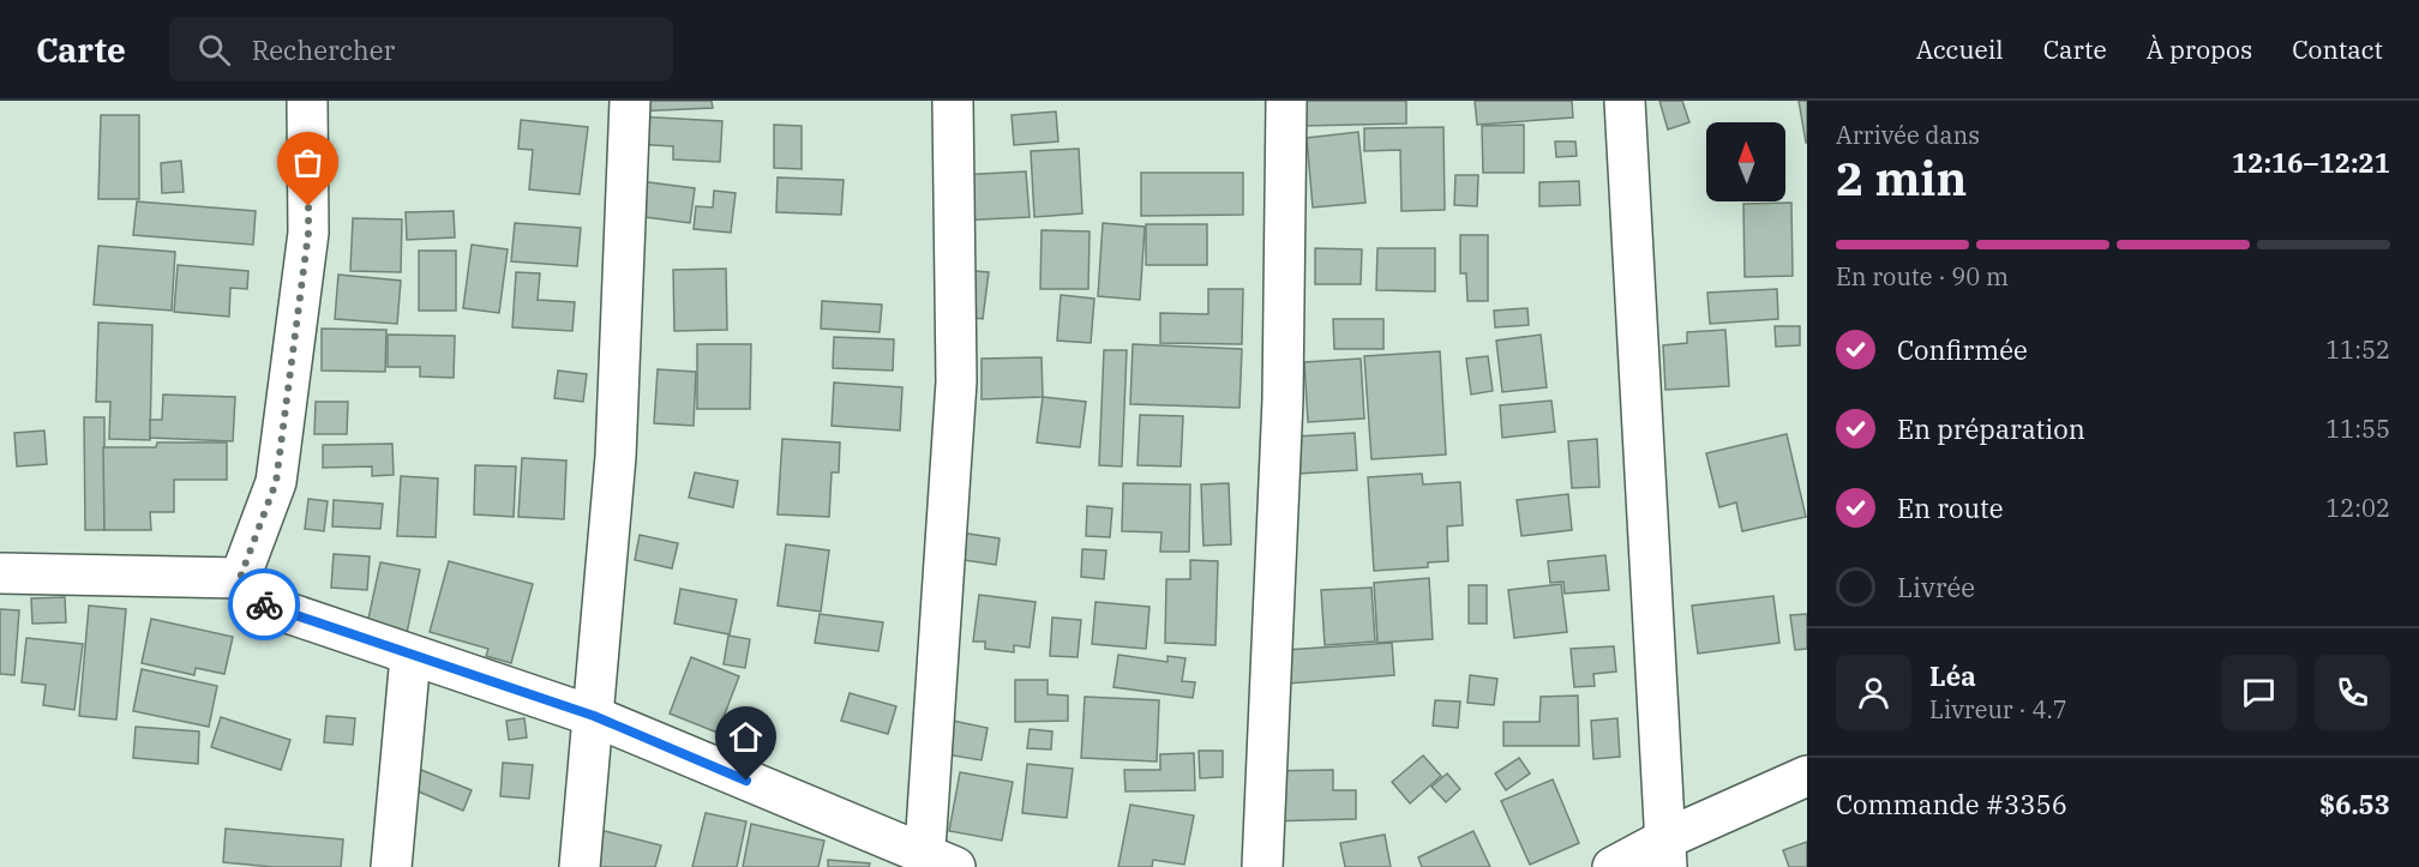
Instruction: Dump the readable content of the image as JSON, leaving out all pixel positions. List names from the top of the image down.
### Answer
{
  "north": "top",
  "page": {
    "header": "Carte",
    "search": "Rechercher",
    "nav": [
      "Accueil",
      "Carte",
      "À propos",
      "Contact"
    ],
    "heading": ["2 min", "Arrivée dans", "12:16–12:21"],
    "panel": [
      "Léa",
      "Livreur · 4.7",
      "Commande #3356",
      "$6.53"
    ],
    "bar": "En route · 90 m",
    "list": [
      ["Confirmée", "11:52"],
      ["En préparation", "11:55"],
      ["En route", "12:02"],
      "Livrée"
    ]
  }
}
